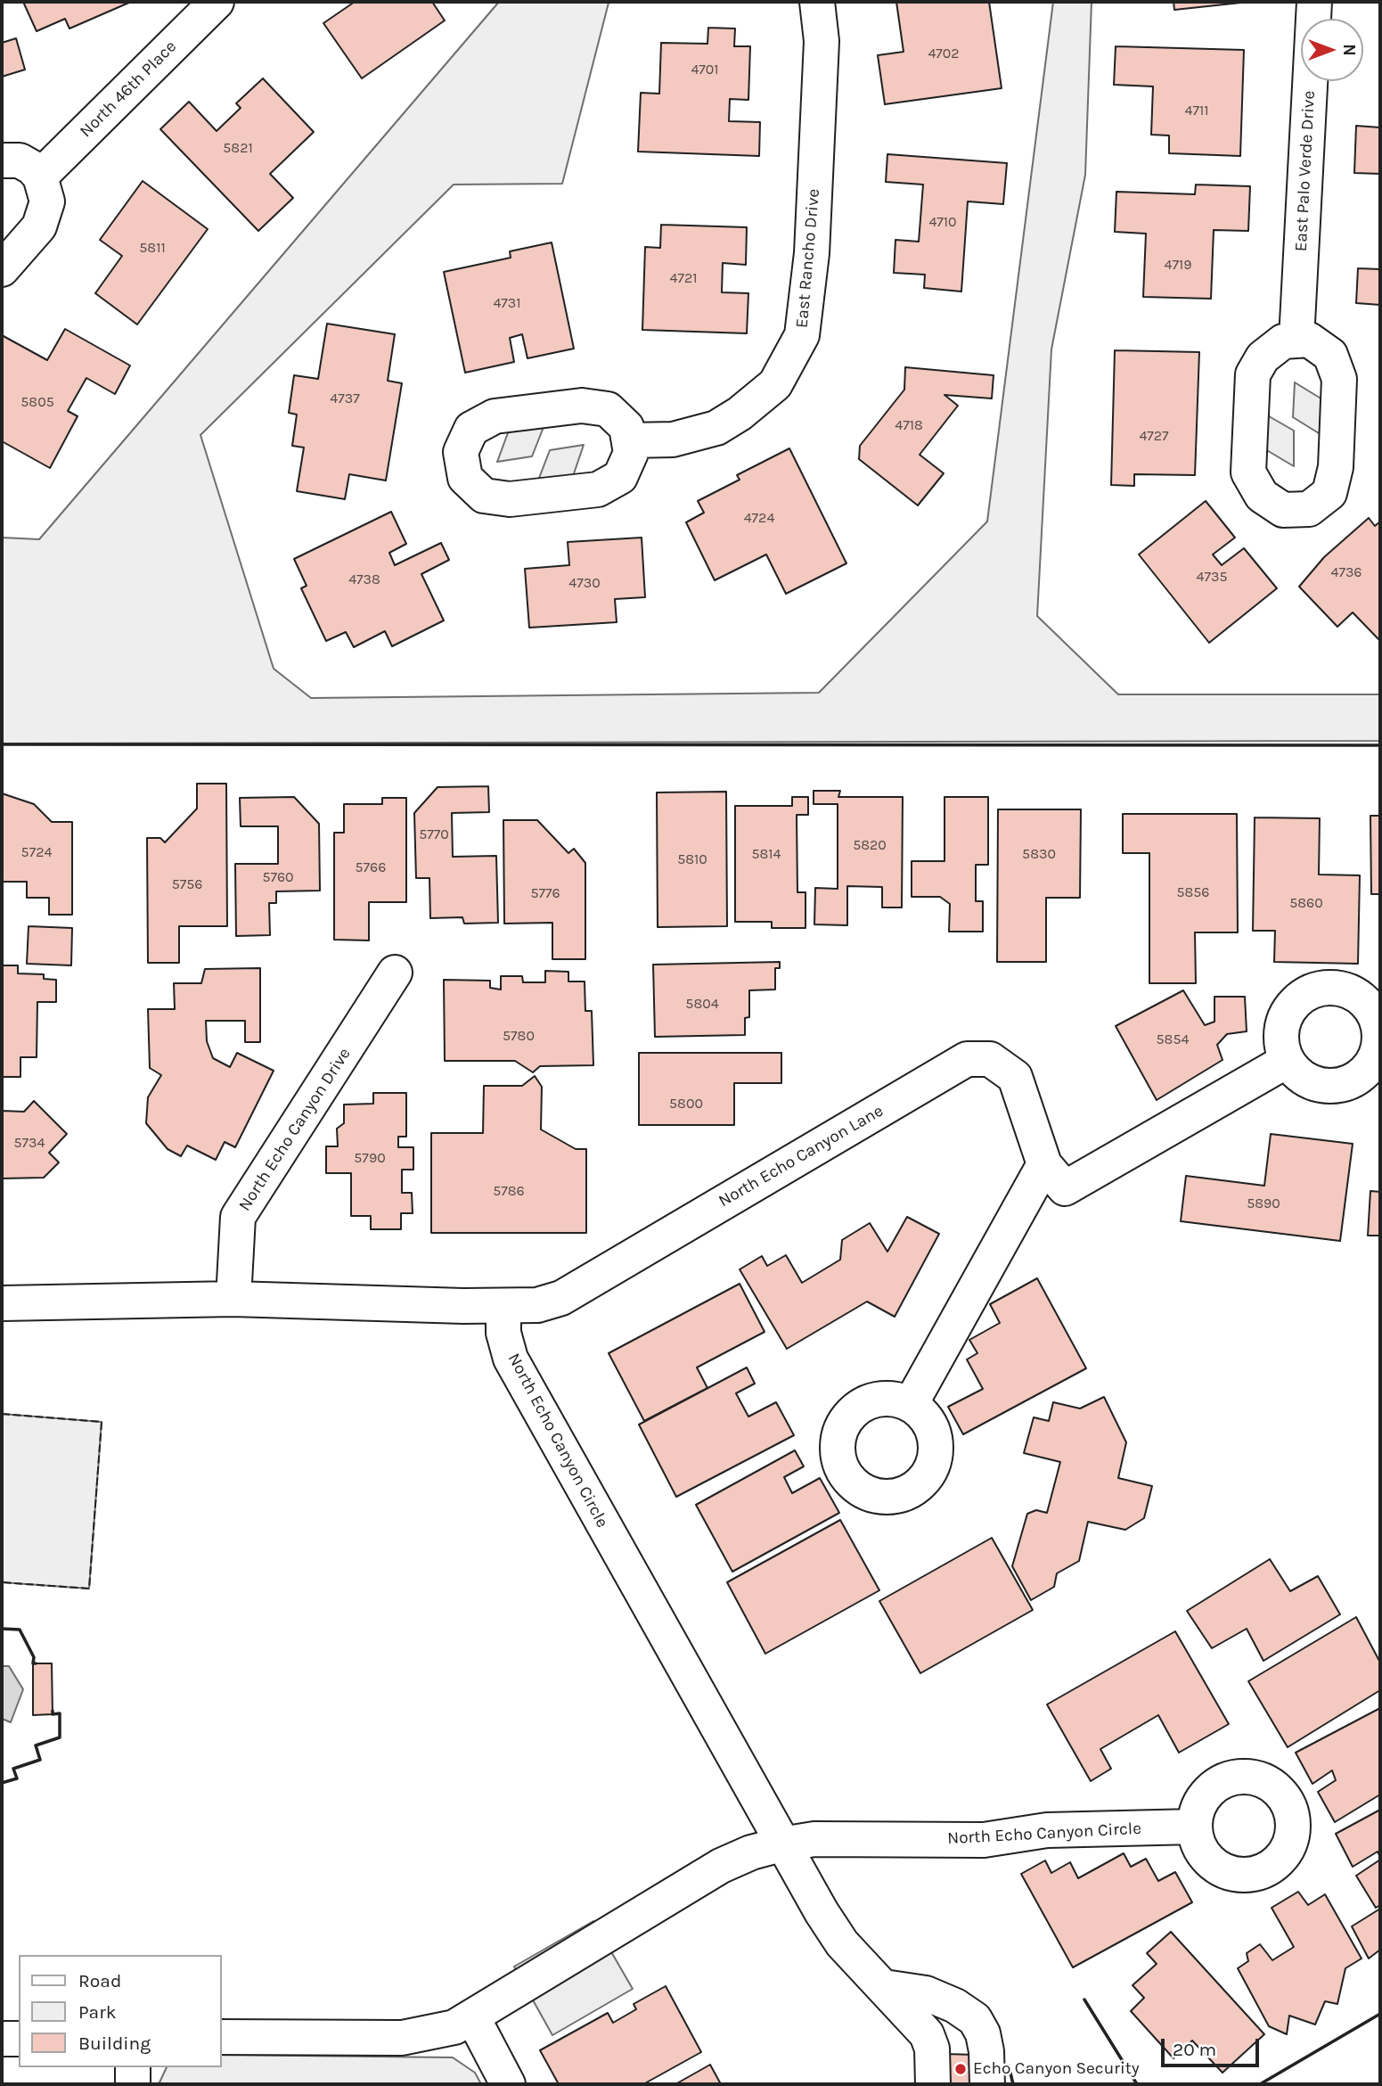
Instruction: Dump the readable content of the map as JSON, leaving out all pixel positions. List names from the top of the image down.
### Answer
{
  "streets": {
    "street": [
      "North 46th Place",
      "East Palo Verde Drive",
      "East Rancho Drive",
      "North Echo Canyon Drive",
      "North Echo Canyon Lane",
      "North Echo Canyon Circle"
    ]
  },
  "crossings": [
    ["North Echo Canyon Lane", "North Echo Canyon Circle"]
  ],
  "places": ["Echo Canyon Security"],
  "house_numbers": [
    "4702",
    "4701",
    "4711",
    "5821",
    "4710",
    "5811",
    "4719",
    "4721",
    "4731",
    "4737",
    "5805",
    "4718",
    "4727",
    "4724",
    "4736",
    "4735",
    "4738",
    "4730",
    "5770",
    "5820",
    "5724",
    "5814",
    "5830",
    "5810",
    "5766",
    "5760",
    "5756",
    "5856",
    "5776",
    "5860",
    "5804",
    "5780",
    "5854",
    "5800",
    "5734",
    "5790",
    "5786",
    "5890"
  ],
  "legend": ["Road", "Park", "Building"],
  "scale_bar": "20 m",
  "north": "right"
}
